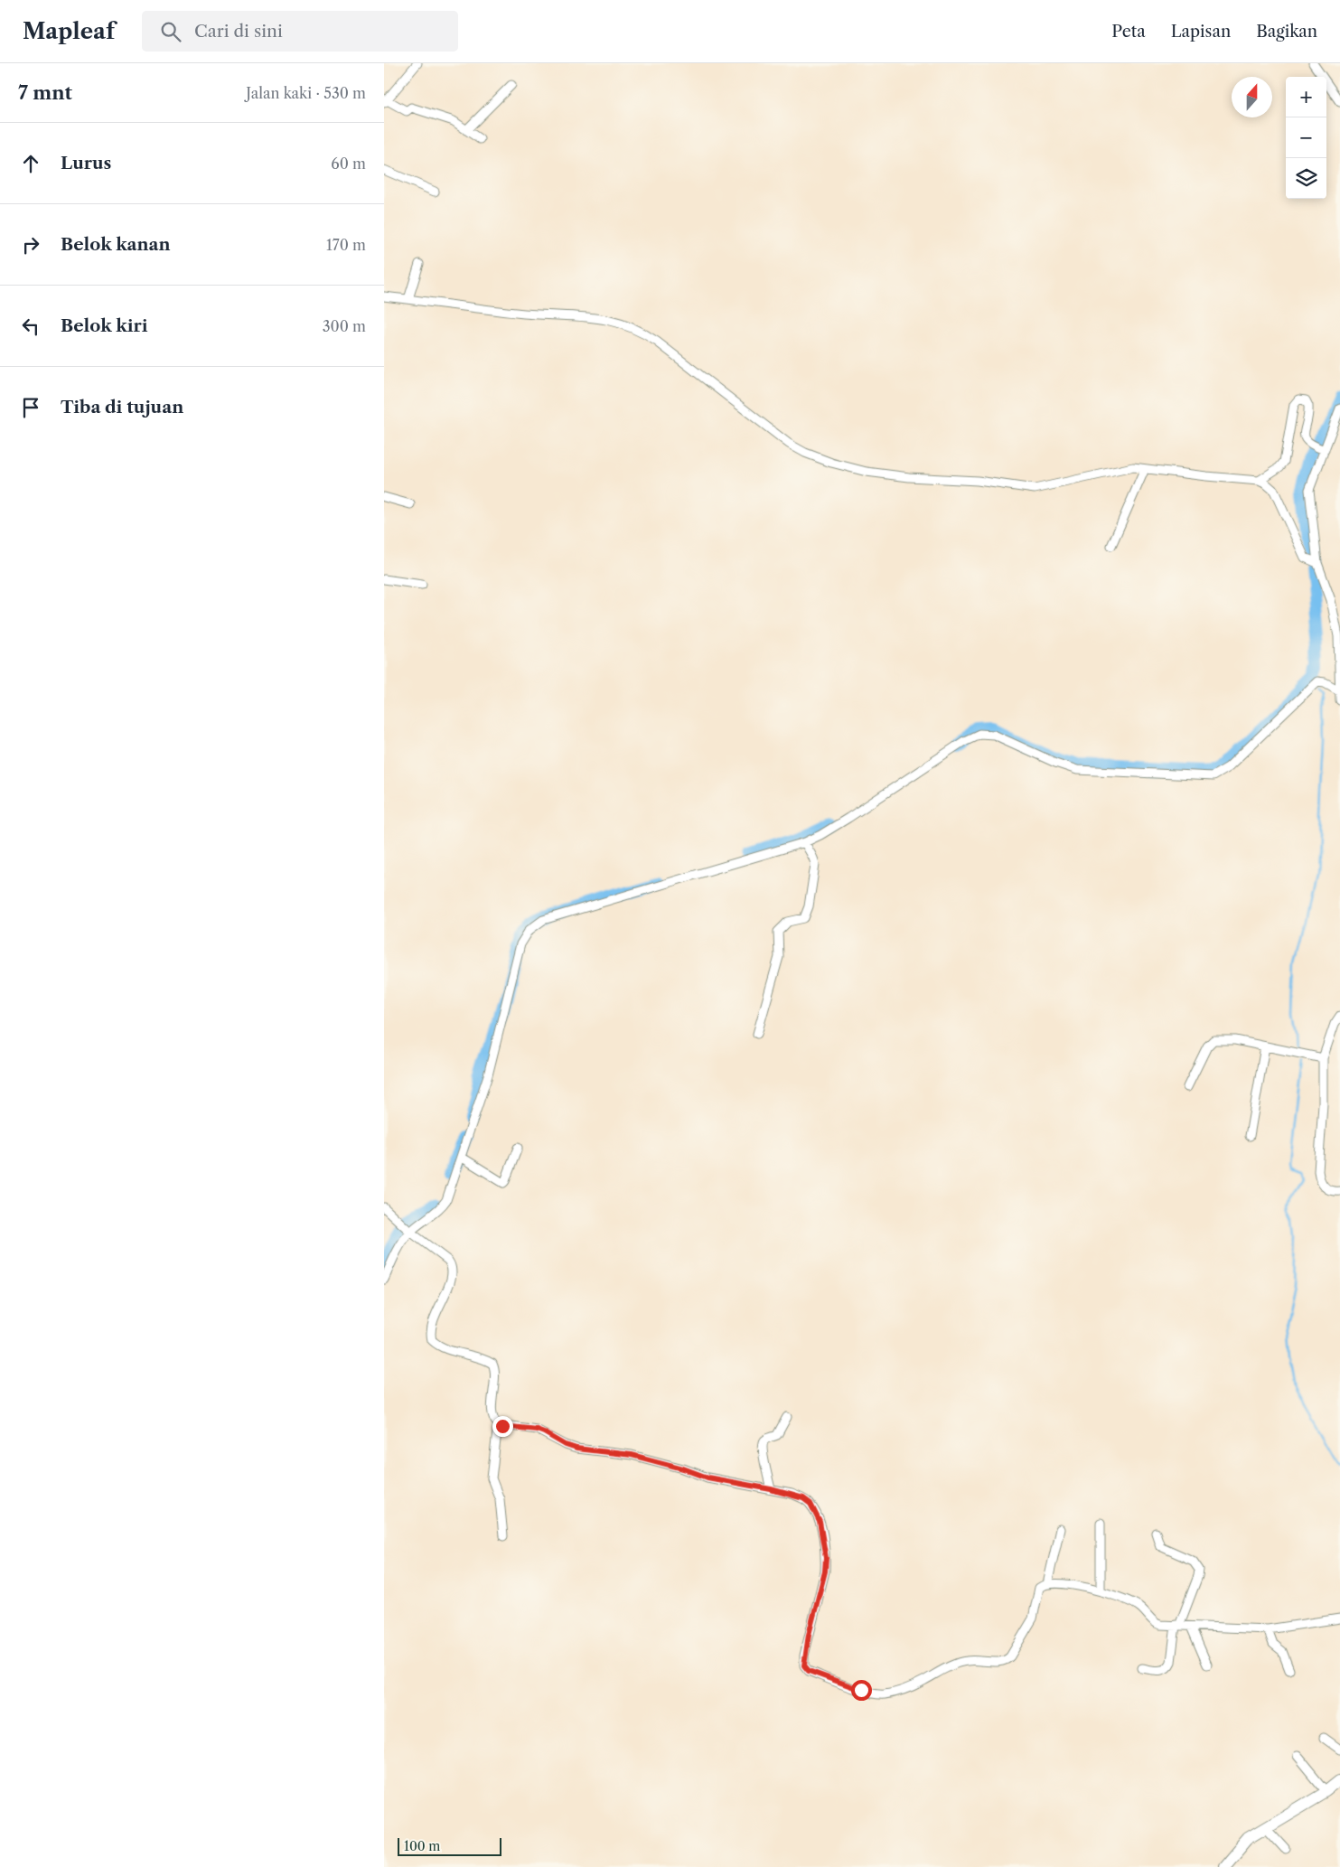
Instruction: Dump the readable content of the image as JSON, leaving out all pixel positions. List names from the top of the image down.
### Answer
{
  "scale_bar": "100 m",
  "north": "top",
  "page": {
    "header": "Mapleaf",
    "search": "Cari di sini",
    "nav": ["Peta", "Lapisan", "Bagikan"],
    "heading": ["7 mnt", "Jalan kaki · 530 m"],
    "map_buttons": ["+", "−"],
    "list": [
      ["Lurus", "60 m"],
      ["Belok kanan", "170 m"],
      ["Belok kiri", "300 m"],
      "Tiba di tujuan"
    ],
    "scale": "100 m"
  }
}
